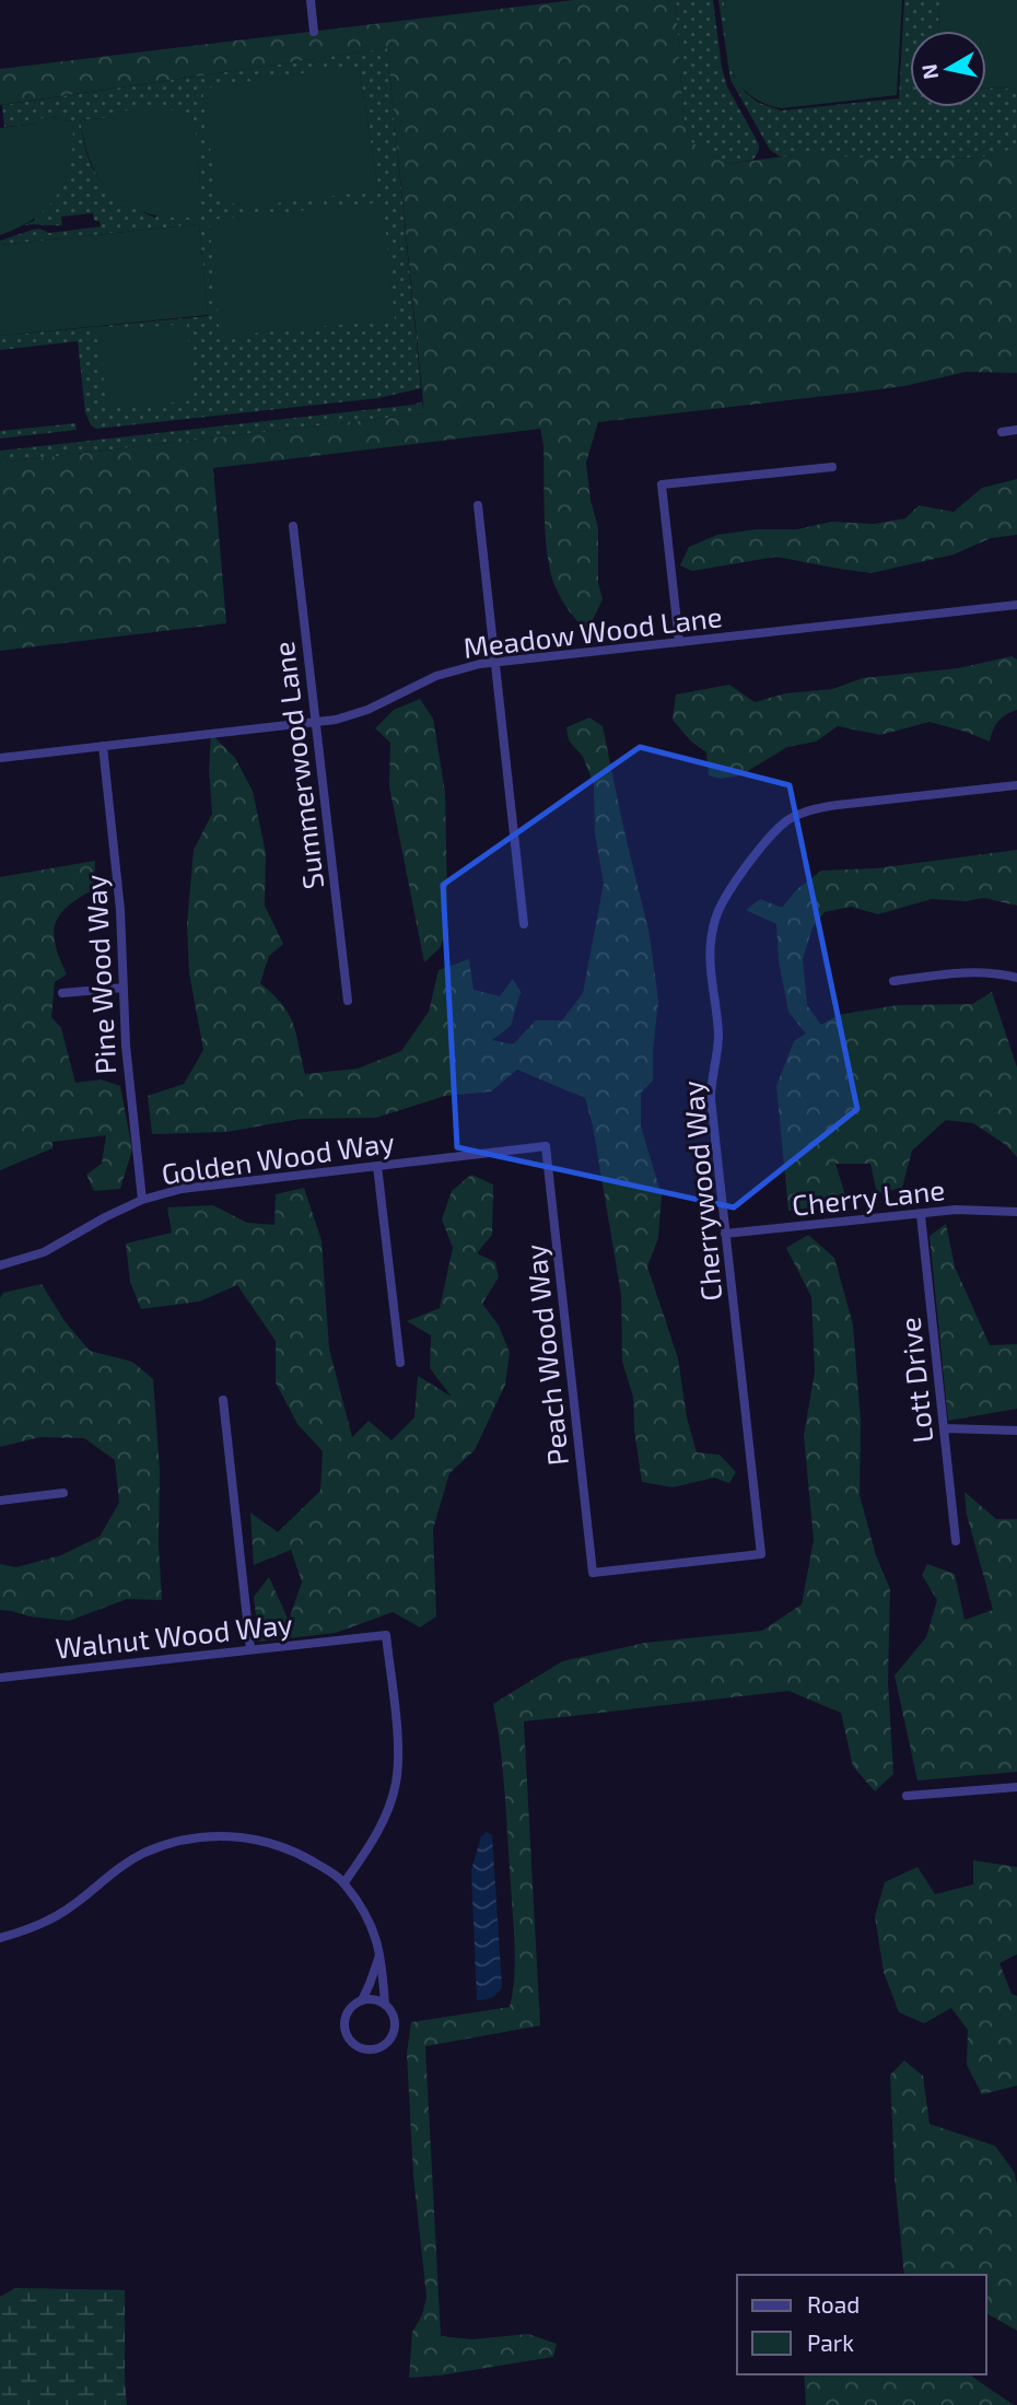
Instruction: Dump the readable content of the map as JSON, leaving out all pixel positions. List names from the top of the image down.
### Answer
{
  "streets": {
    "street": [
      "Meadow Wood Lane",
      "Summerwood Lane",
      "Pine Wood Way",
      "Golden Wood Way",
      "Cherrywood Way",
      "Cherry Lane",
      "Peach Wood Way",
      "Lott Drive",
      "Walnut Wood Way"
    ]
  },
  "crossings": [
    ["Meadow Wood Lane", "Summerwood Lane"],
    ["Meadow Wood Lane", "Pine Wood Way"],
    ["Pine Wood Way", "Golden Wood Way"],
    ["Golden Wood Way", "Peach Wood Way"],
    ["Cherrywood Way", "Cherry Lane"],
    ["Cherrywood Way", "Peach Wood Way"],
    ["Cherry Lane", "Lott Drive"]
  ],
  "legend": ["Road", "Park"],
  "north": "left"
}
